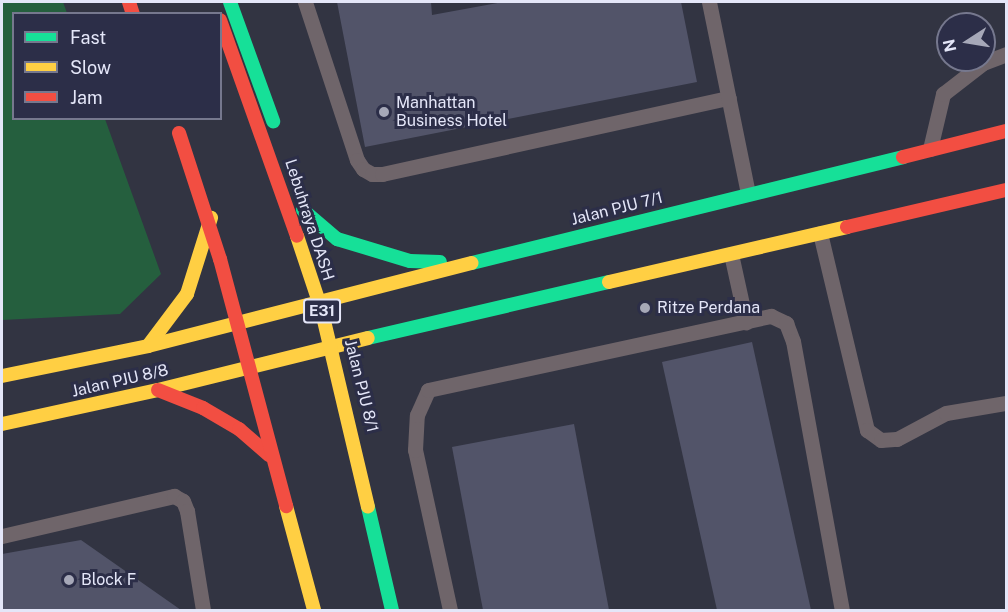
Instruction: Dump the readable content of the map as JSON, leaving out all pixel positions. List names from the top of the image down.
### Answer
{
  "streets": {
    "main road": [
      "Jalan PJU 7/1",
      "Lebuhraya DASH",
      "E31",
      "Jalan PJU 8/8",
      "Jalan PJU 8/1"
    ]
  },
  "crossings": [
    ["Jalan PJU 7/1", "Jalan PJU 8/8"],
    ["Jalan PJU 7/1", "Jalan PJU 8/1"]
  ],
  "places": ["Manhattan Business Hotel", "Ritze Perdana", "Block F"],
  "legend": ["Fast", "Slow", "Jam"],
  "north": "left"
}
